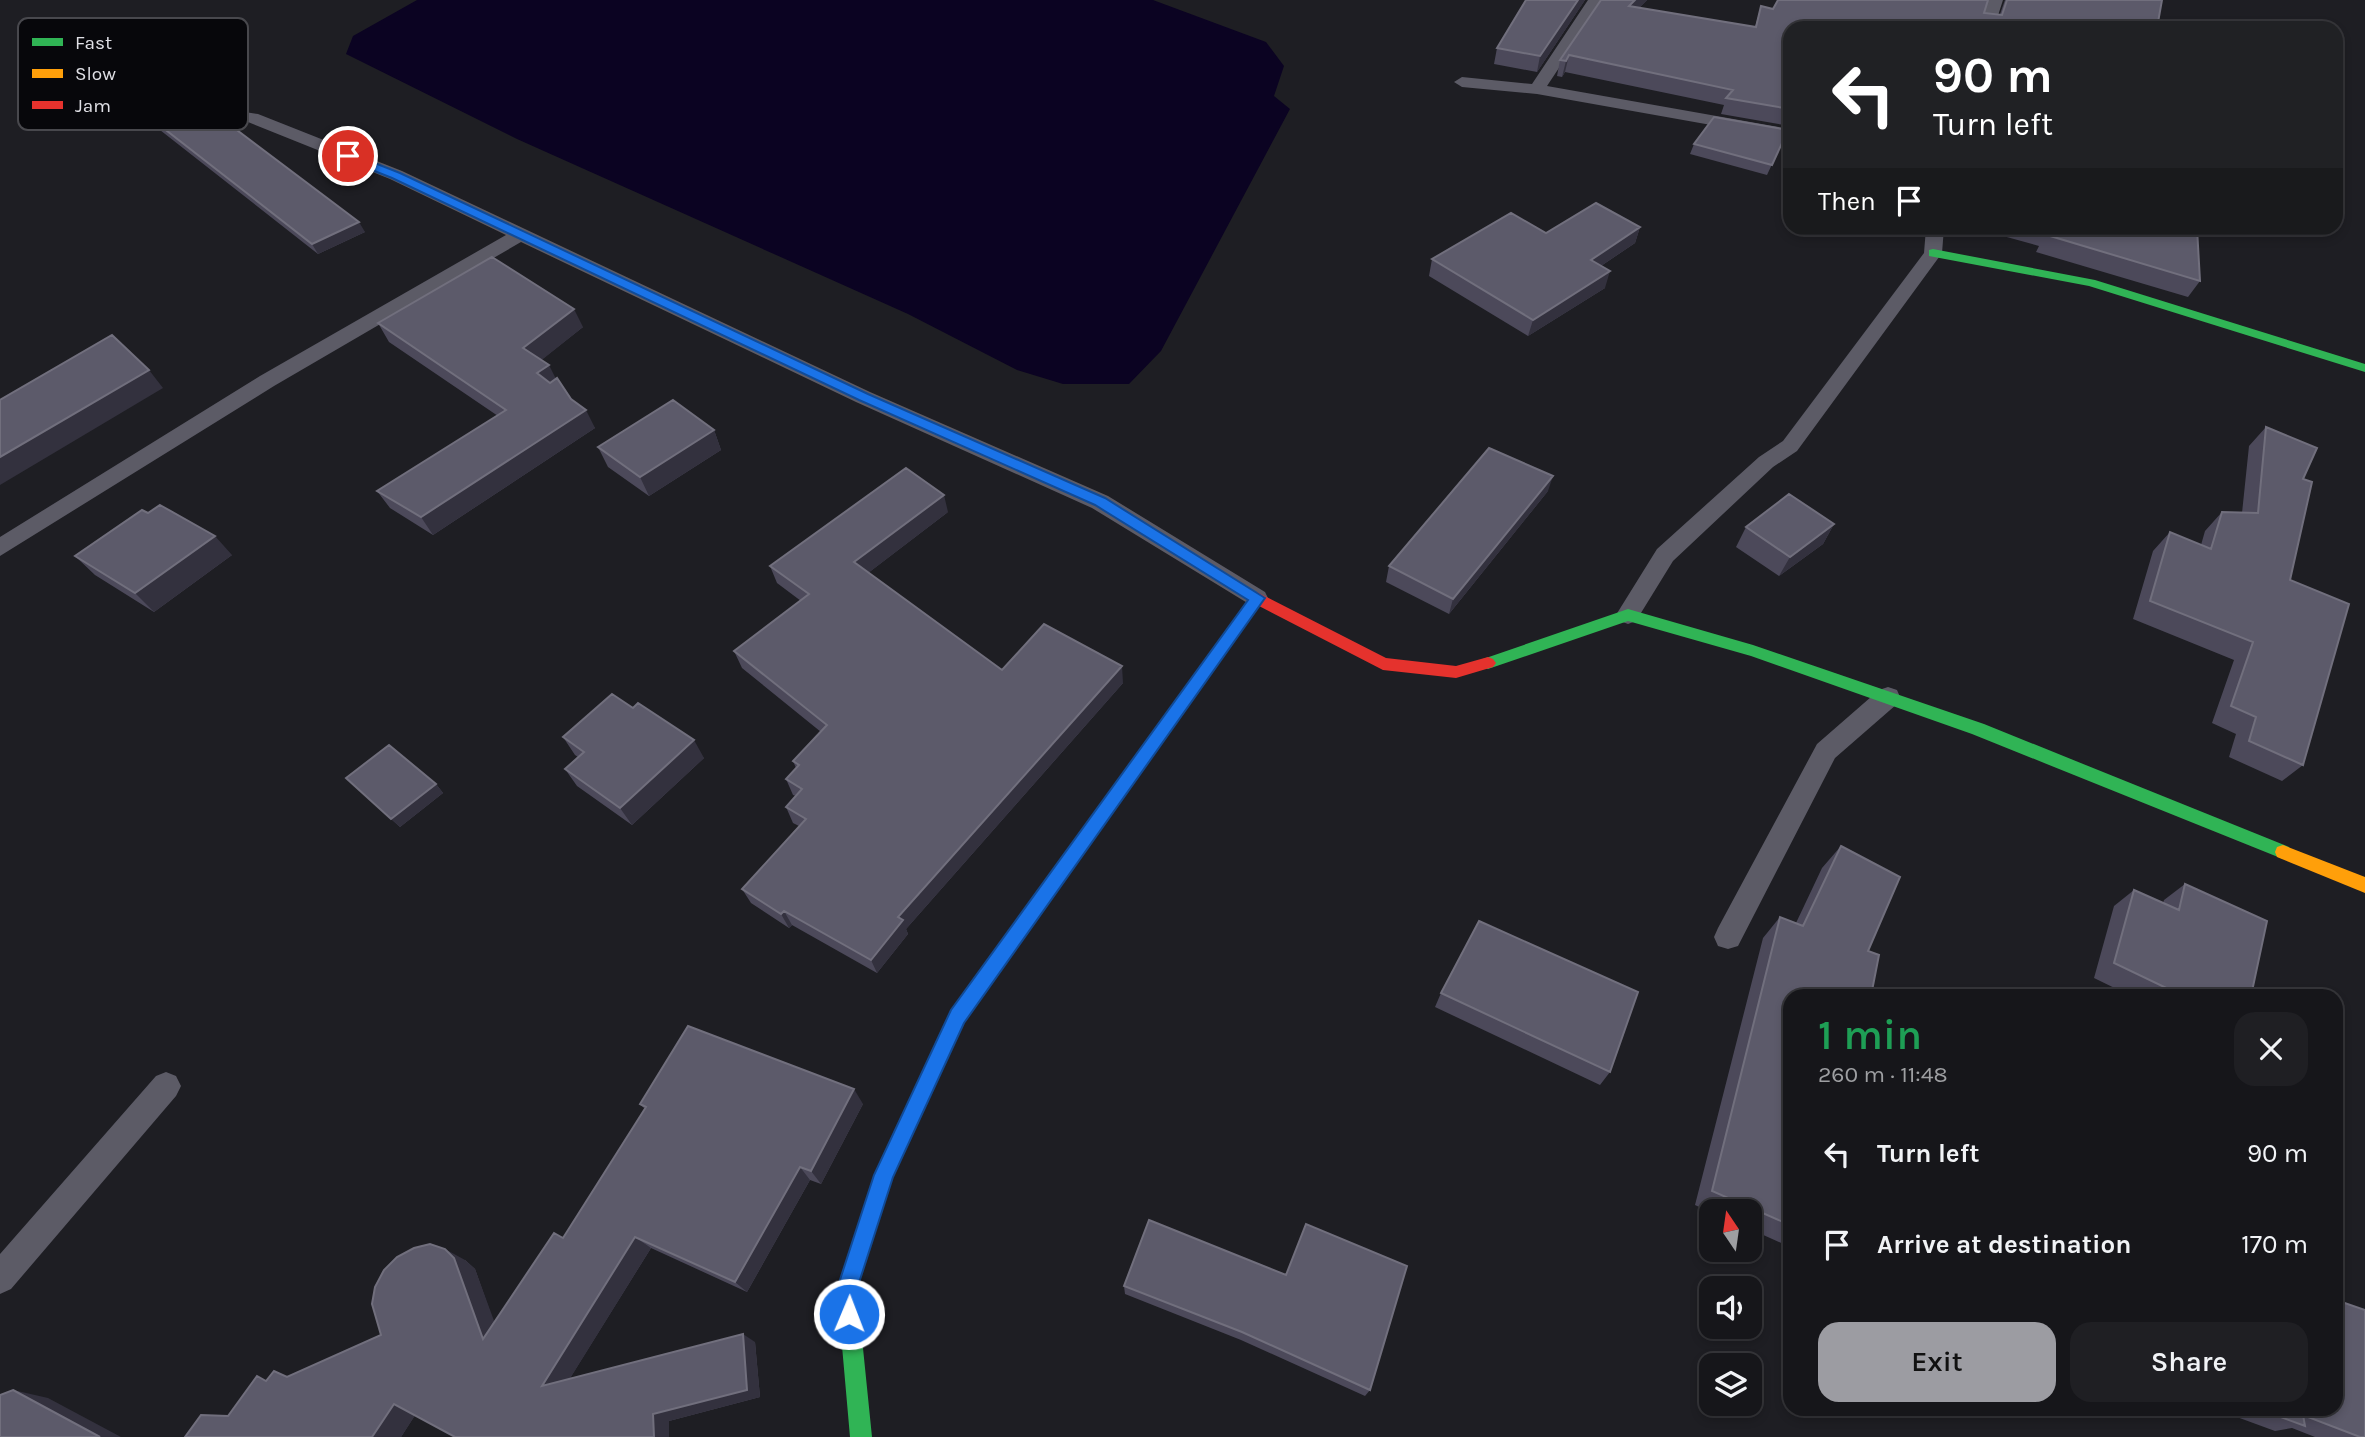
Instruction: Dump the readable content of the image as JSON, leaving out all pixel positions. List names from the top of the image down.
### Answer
{
  "legend": ["Fast", "Slow", "Jam"],
  "north": "top",
  "page": {
    "turn": ["90 m", "Turn left"],
    "then": "Then",
    "heading": ["1 min", "260 m · 11:48"],
    "list": [
      {
        "name": "Turn left",
        "value": "90 m"
      },
      {
        "name": "Arrive at destination",
        "value": "170 m"
      }
    ],
    "buttons": ["Exit", "Share"]
  }
}
